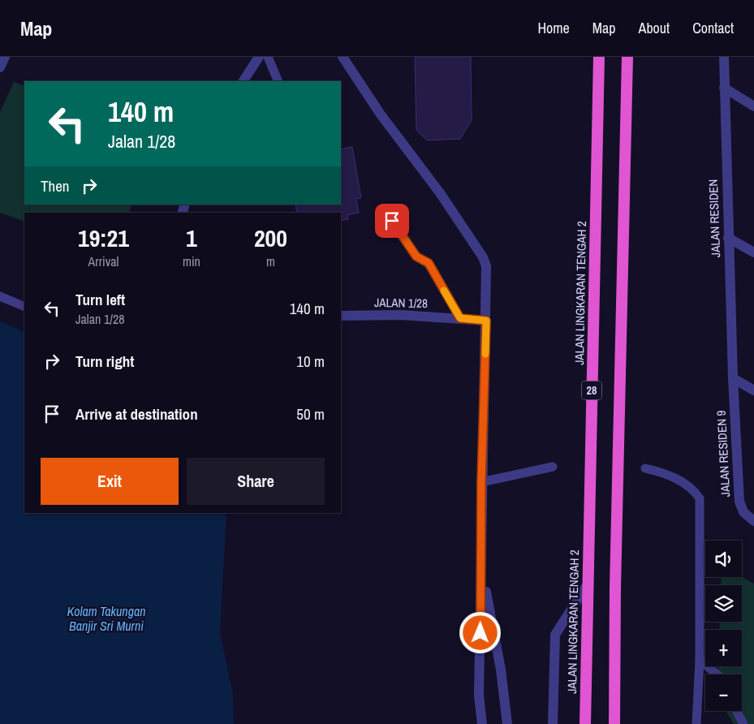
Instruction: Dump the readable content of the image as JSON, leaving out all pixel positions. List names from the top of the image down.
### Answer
{
  "streets": {
    "highway": ["JALAN LINGKARAN TENGAH 2", "28"],
    "street": ["JALAN RESIDEN", "JALAN 1/28", "JALAN RESIDEN 9"]
  },
  "crossings": [
    ["JALAN RESIDEN", "JALAN RESIDEN 9"]
  ],
  "water": ["Kolam Takungan Banjir Sri Murni"],
  "page": {
    "header": "Map",
    "nav": [
      "Home",
      "Map",
      "About",
      "Contact"
    ],
    "turn": ["140 m", "Jalan 1/28"],
    "then": "Then",
    "eta": [
      "19:21",
      "Arrival",
      "1",
      "min",
      "200",
      "m"
    ],
    "list": [
      {
        "name": "Turn left",
        "note": "Jalan 1/28",
        "value": "140 m"
      },
      {
        "name": "Turn right",
        "value": "10 m"
      },
      {
        "name": "Arrive at destination",
        "value": "50 m"
      }
    ],
    "buttons": ["Exit", "Share"],
    "map_buttons": ["+", "−"]
  }
}
